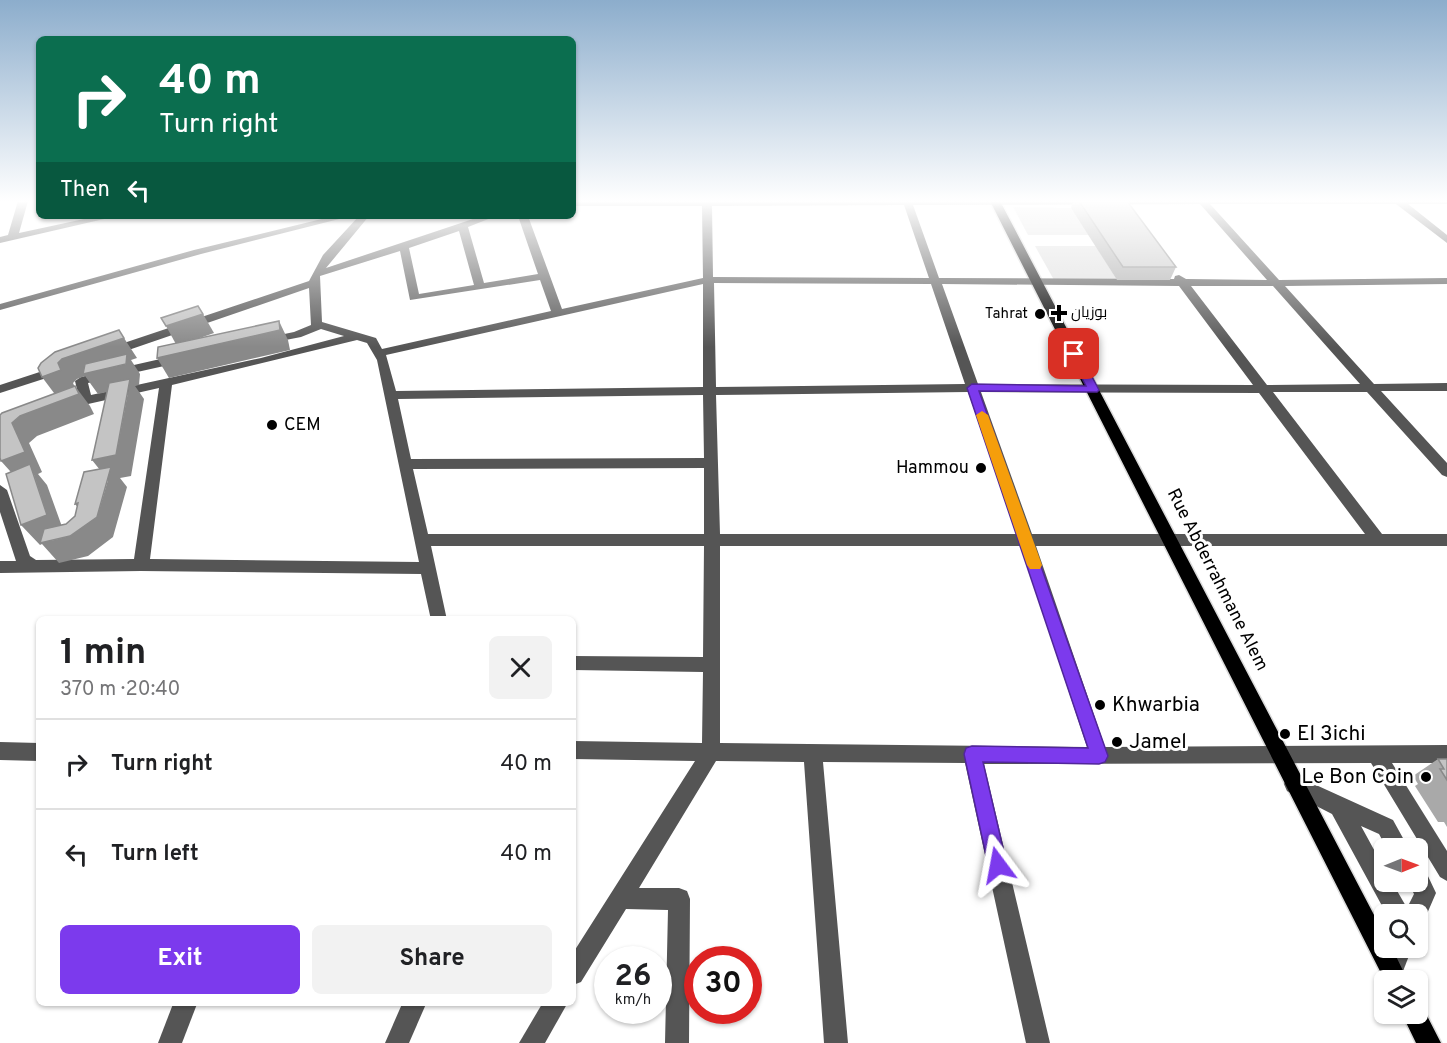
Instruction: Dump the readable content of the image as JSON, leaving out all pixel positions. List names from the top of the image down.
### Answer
{
  "streets": {
    "main road": ["Rue Abderrahmane Alem"]
  },
  "places": {
    "health": ["بوزيان"],
    "other": [
      "Tahrat",
      "CEM",
      "Hammou",
      "Khwarbia",
      "El 3ichi",
      "Jamel",
      "Le Bon Coin"
    ]
  },
  "north": "right",
  "page": {
    "turn": ["40 m", "Turn right"],
    "then": "Then",
    "heading": ["1 min", "370 m · 20:40"],
    "list": [
      {
        "name": "Turn right",
        "value": "40 m"
      },
      {
        "name": "Turn left",
        "value": "40 m"
      }
    ],
    "buttons": ["Exit", "Share"],
    "speed": "26 km/h",
    "limit": "30"
  }
}
